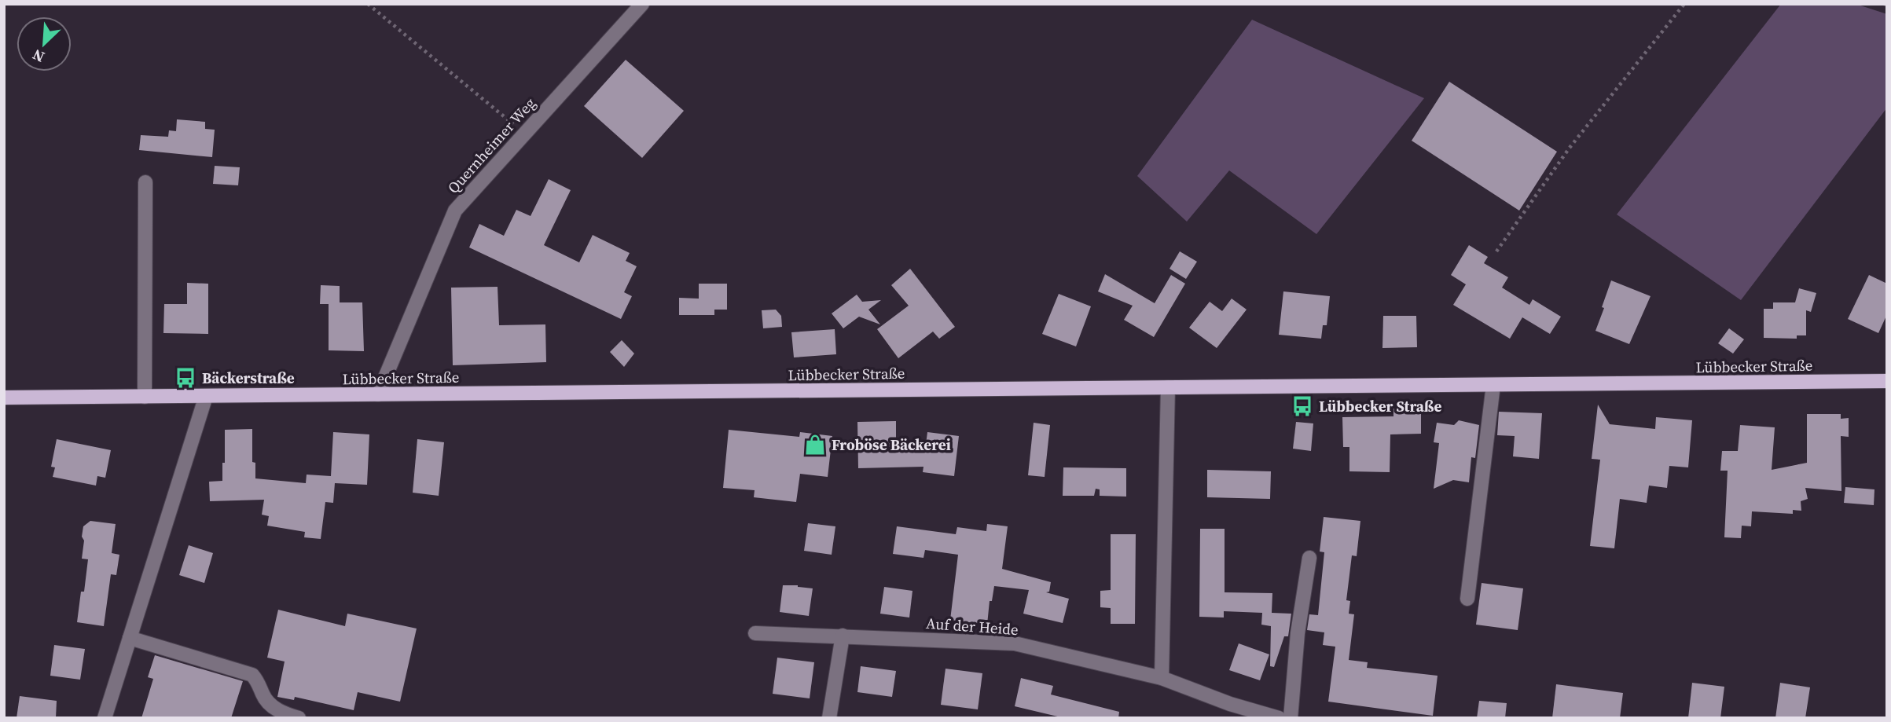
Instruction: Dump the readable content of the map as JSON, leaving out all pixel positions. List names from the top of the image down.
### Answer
{
  "streets": {
    "main road": ["Lübbecker Straße"],
    "street": ["Quernheimer Weg", "Auf der Heide"]
  },
  "crossings": [
    ["Quernheimer Weg", "Lübbecker Straße"]
  ],
  "places": {
    "bus stop": ["Bäckerstraße", "Lübbecker Straße"],
    "shop": ["Froböse Bäckerei"]
  },
  "north": "bottom left"
}
